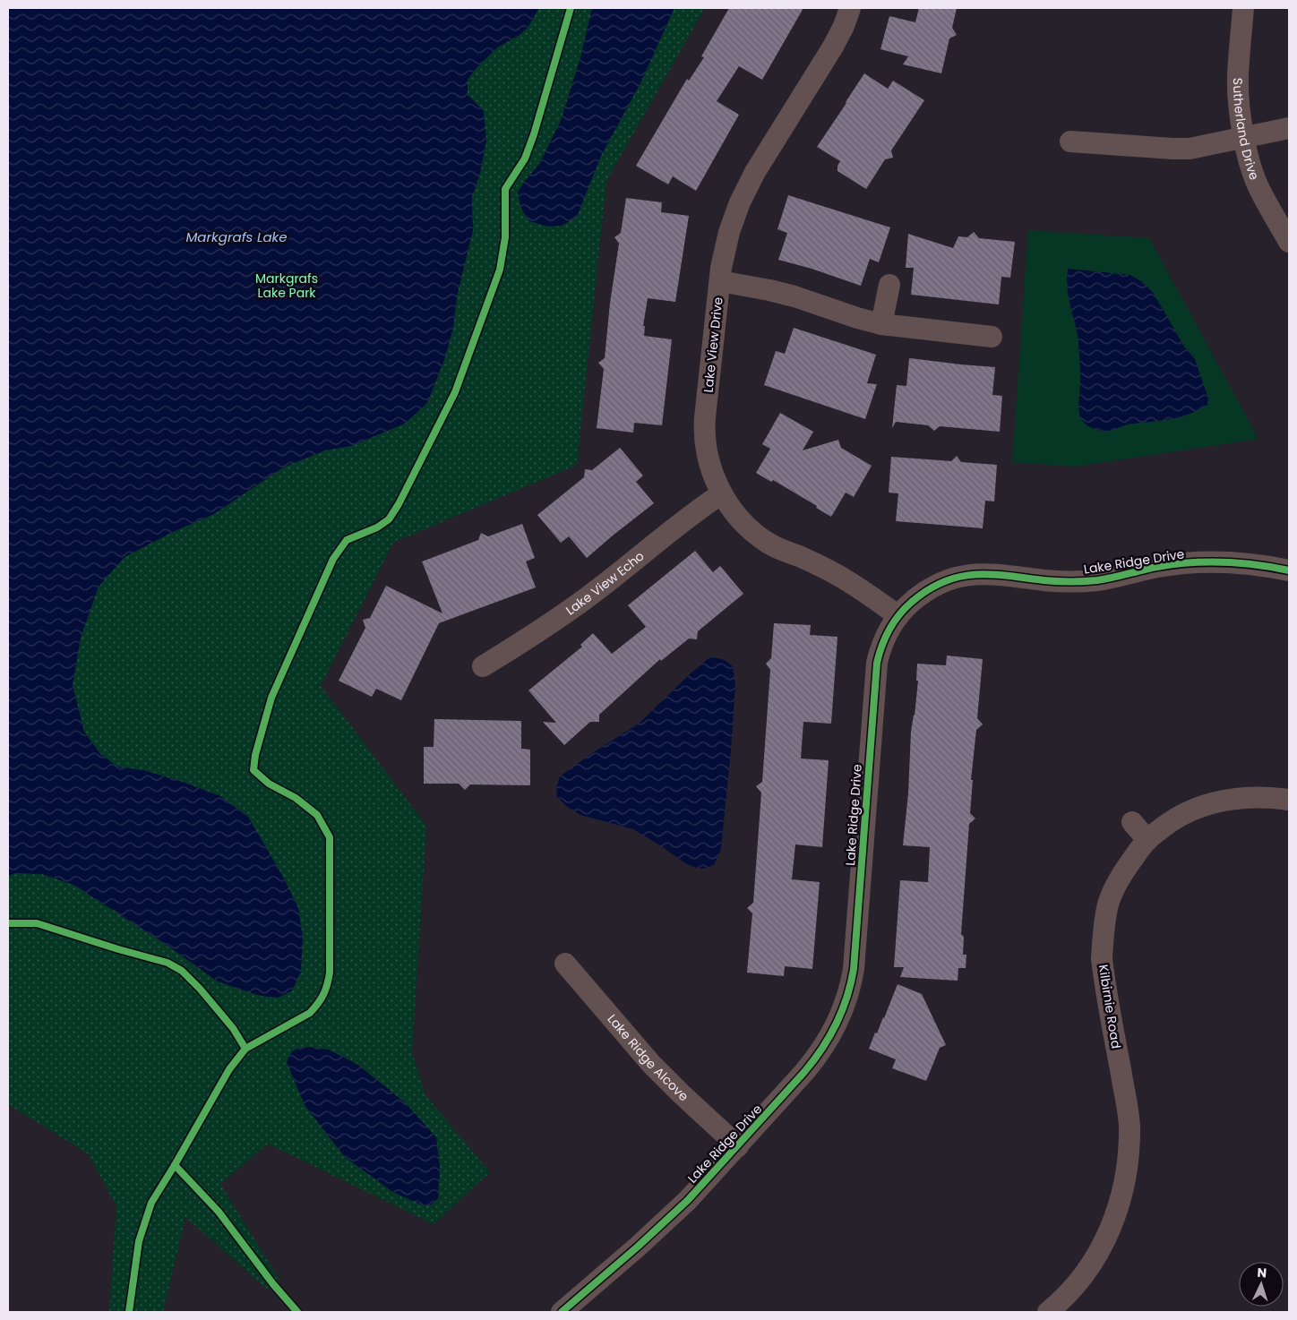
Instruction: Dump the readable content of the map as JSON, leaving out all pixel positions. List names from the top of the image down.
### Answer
{
  "streets": {
    "street": [
      "Sutherland Drive",
      "Lake View Drive",
      "Lake Ridge Drive",
      "Lake View Echo",
      "Kilbirnie Road",
      "Lake Ridge Alcove"
    ]
  },
  "crossings": [
    ["Lake View Drive", "Lake Ridge Drive"],
    ["Lake View Drive", "Lake View Echo"],
    ["Lake Ridge Drive", "Lake Ridge Alcove"]
  ],
  "water": ["Markgrafs Lake"],
  "parks": ["Markgrafs Lake Park"],
  "north": "top"
}
